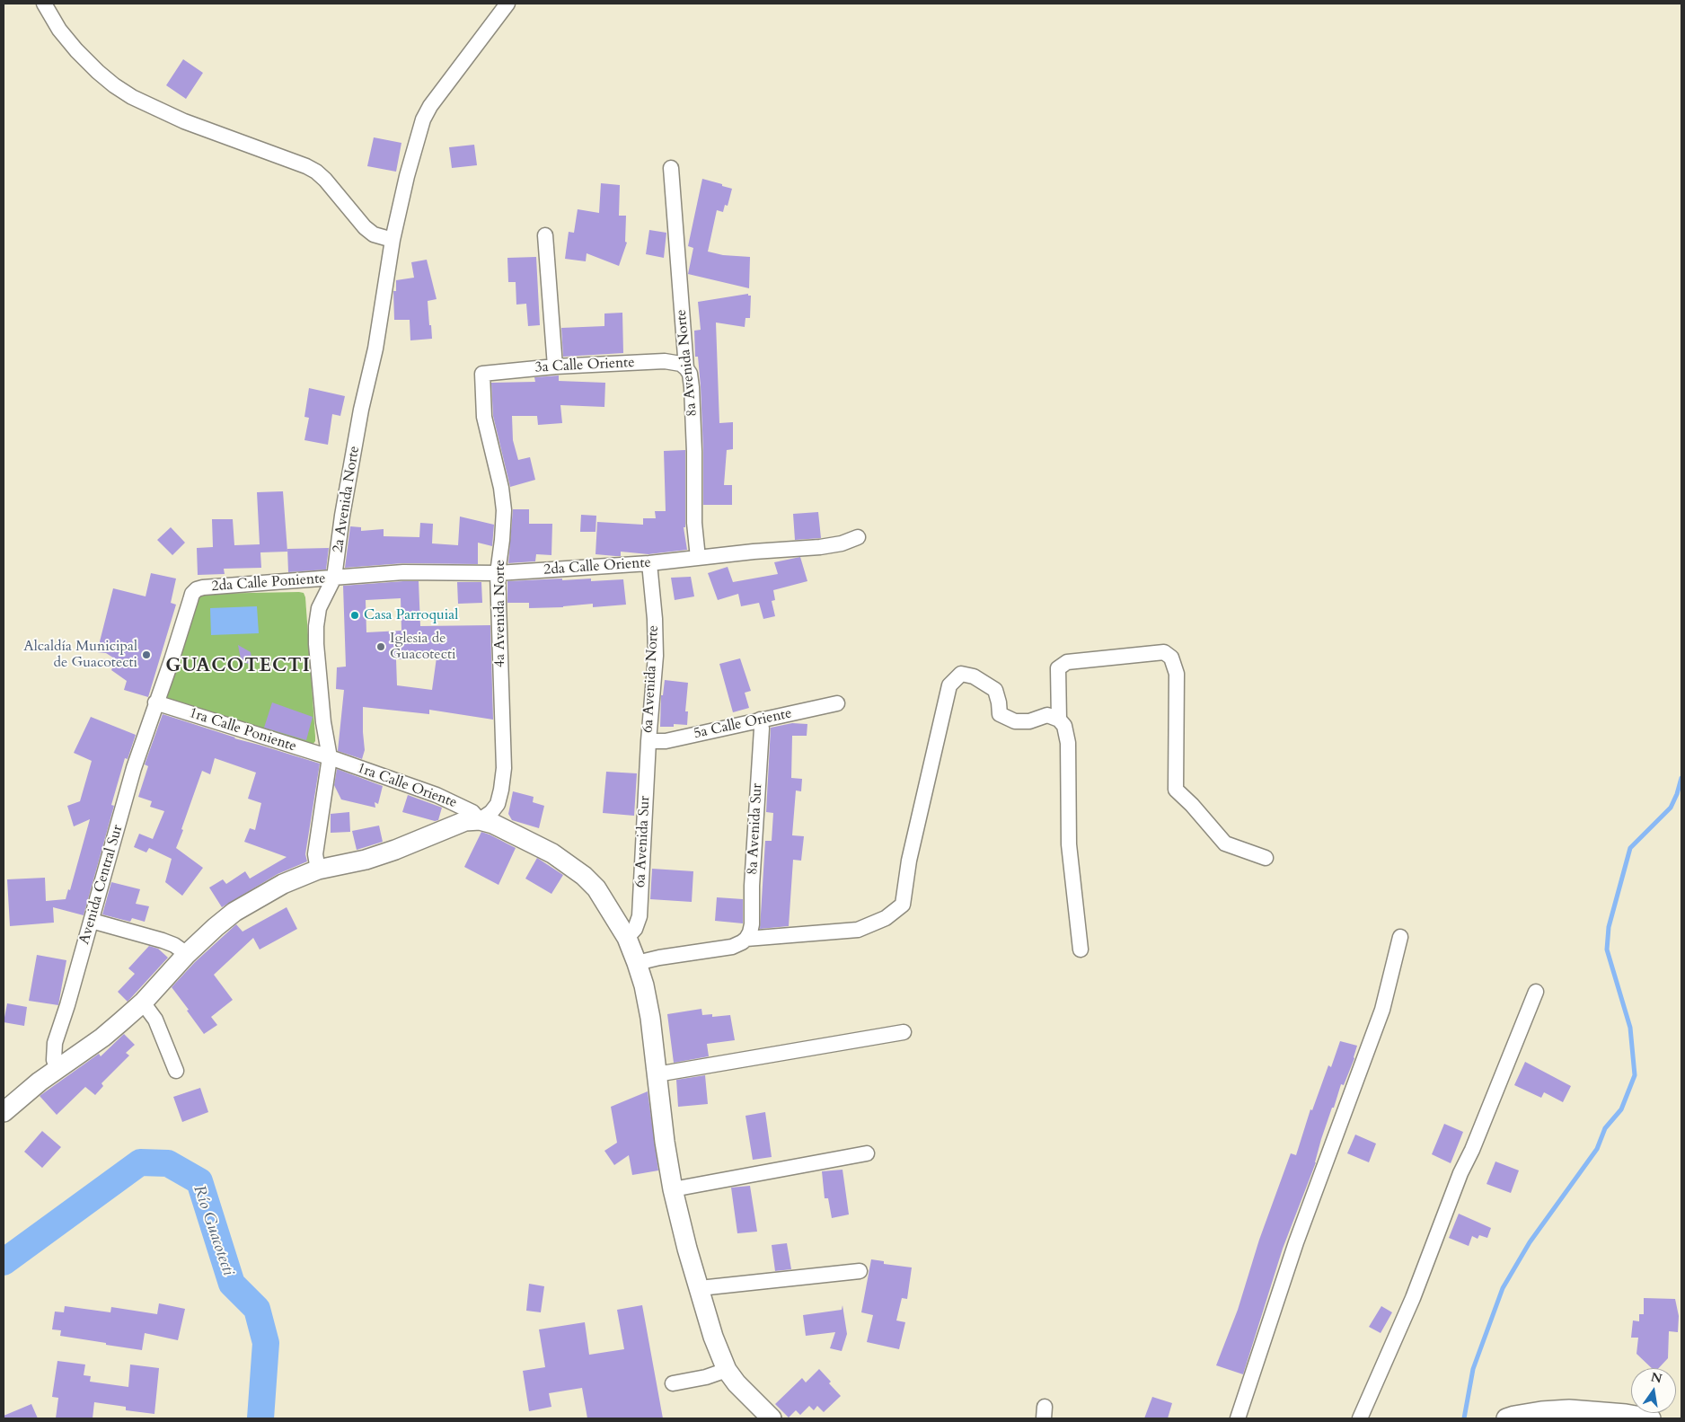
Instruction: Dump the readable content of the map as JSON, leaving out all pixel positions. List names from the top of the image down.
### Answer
{
  "streets": {
    "street": [
      "8a Avenida Norte",
      "3a Calle Oriente",
      "2a Avenida Norte",
      "2da Calle Oriente",
      "2da Calle Poniente",
      "4a Avenida Norte",
      "6a Avenida Norte",
      "5a Calle Oriente",
      "1ra Calle Poniente",
      "1ra Calle Oriente",
      "8a Avenida Sur",
      "6a Avenida Sur",
      "Avenida Central Sur"
    ]
  },
  "crossings": [
    ["8a Avenida Norte", "3a Calle Oriente"],
    ["8a Avenida Norte", "2da Calle Oriente"],
    ["3a Calle Oriente", "4a Avenida Norte"],
    ["2a Avenida Norte", "2da Calle Oriente"],
    ["2a Avenida Norte", "2da Calle Poniente"],
    ["2a Avenida Norte", "1ra Calle Poniente"],
    ["2a Avenida Norte", "1ra Calle Oriente"],
    ["2da Calle Oriente", "2da Calle Poniente"],
    ["2da Calle Oriente", "4a Avenida Norte"],
    ["2da Calle Oriente", "6a Avenida Norte"],
    ["2da Calle Poniente", "Avenida Central Sur"],
    ["4a Avenida Norte", "1ra Calle Oriente"],
    ["6a Avenida Norte", "5a Calle Oriente"],
    ["6a Avenida Norte", "6a Avenida Sur"],
    ["5a Calle Oriente", "8a Avenida Sur"],
    ["5a Calle Oriente", "6a Avenida Sur"],
    ["1ra Calle Poniente", "1ra Calle Oriente"],
    ["1ra Calle Poniente", "Avenida Central Sur"]
  ],
  "districts": ["GUACOTECTI"],
  "water": ["Río Guacotecti"],
  "places": ["Casa Parroquial", "Iglesia de Guacotecti", "Alcaldía Municipal de Guacotecti"],
  "north": "top"
}
